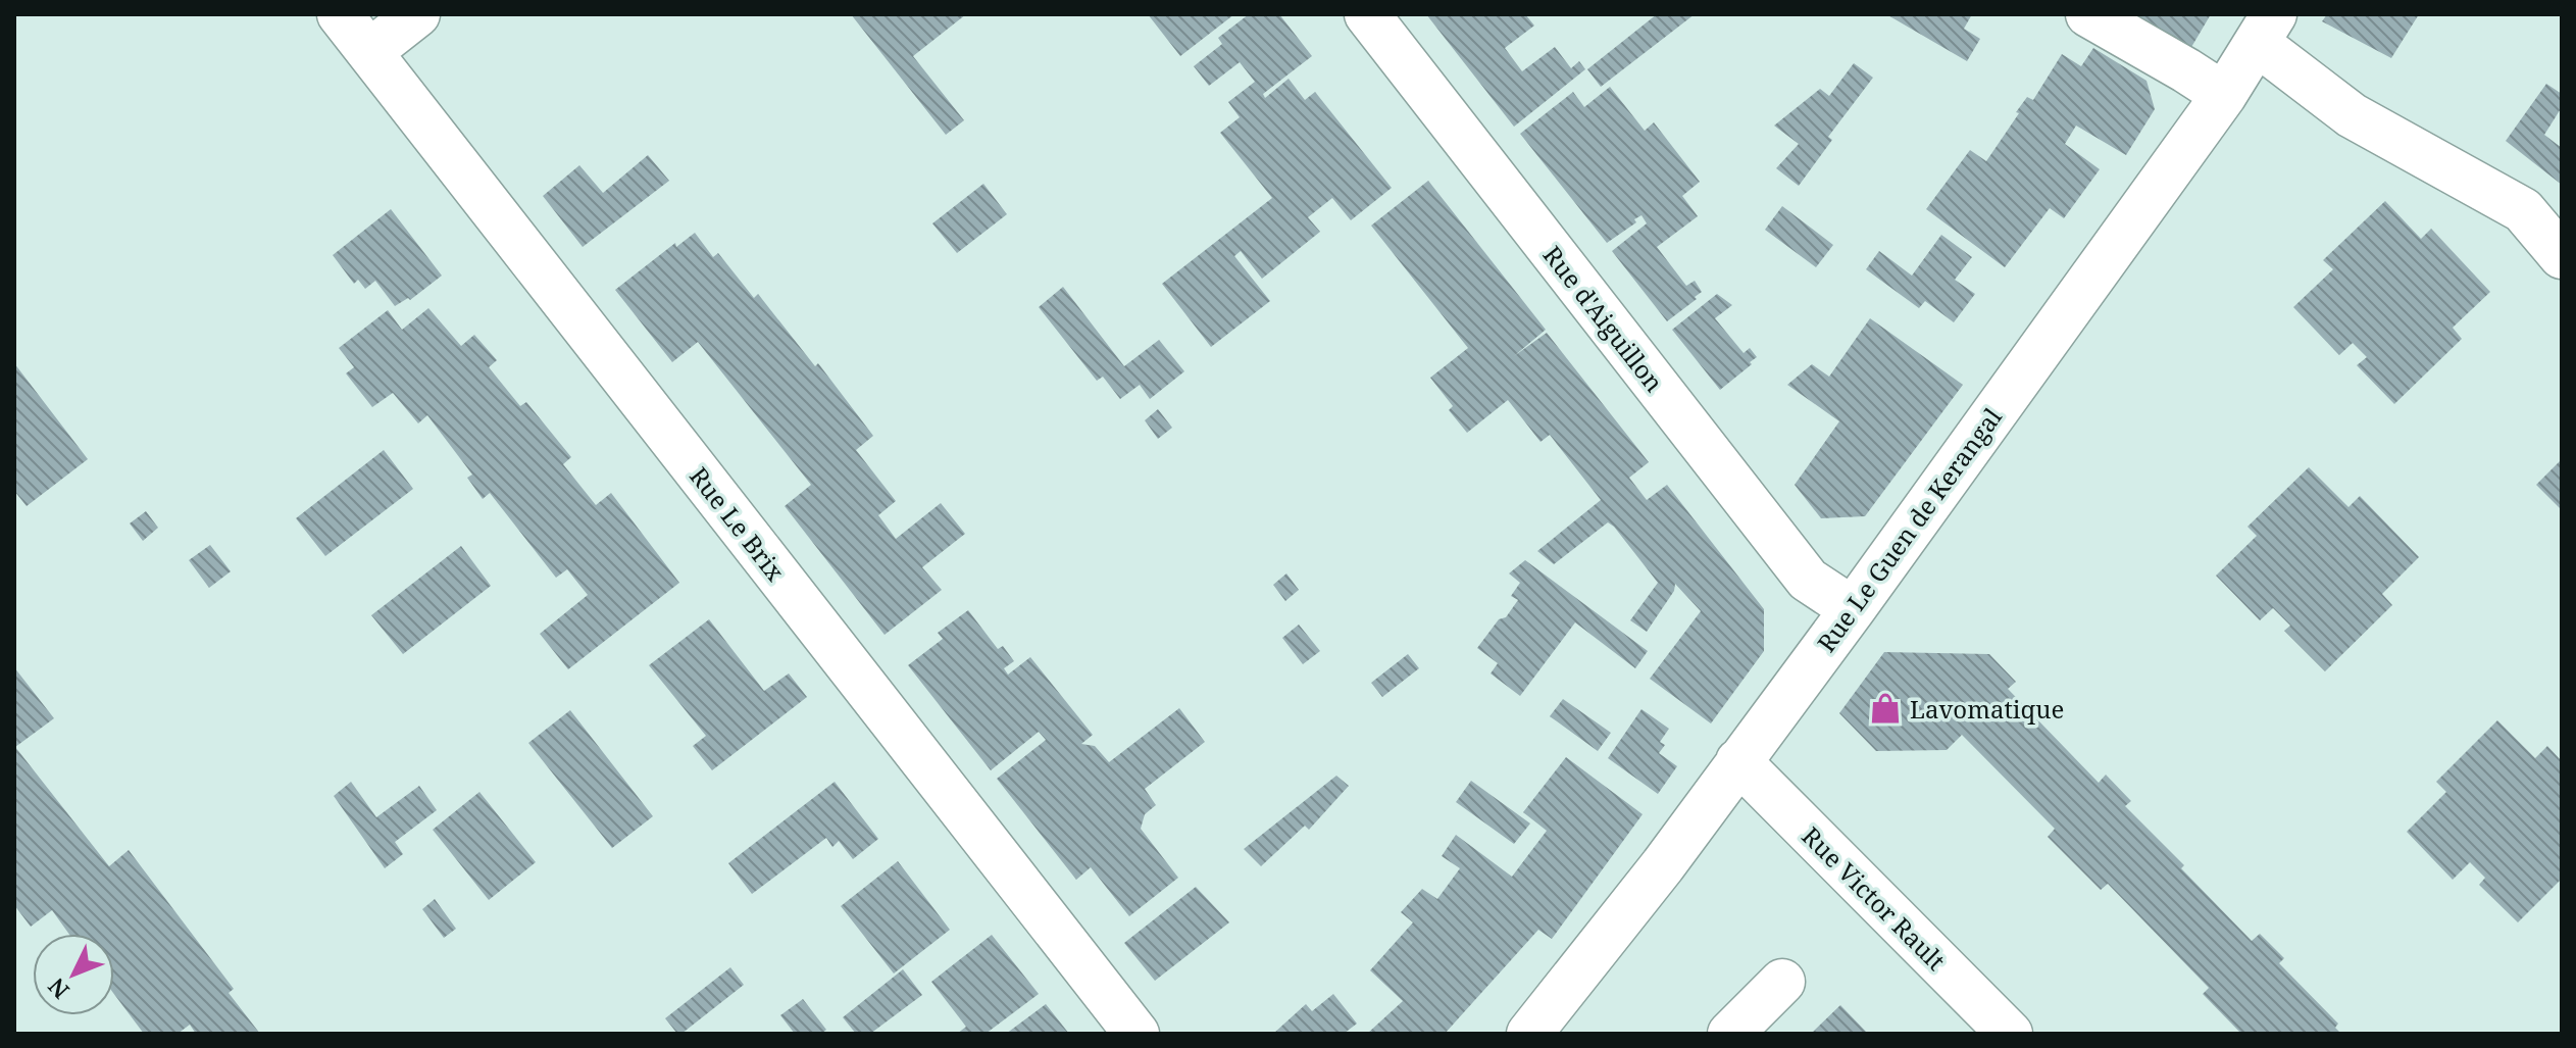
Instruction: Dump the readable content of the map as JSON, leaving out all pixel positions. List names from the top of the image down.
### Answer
{
  "streets": {
    "street": [
      "Rue d'Aiguillon",
      "Rue Le Brix",
      "Rue Le Guen de Kerangal",
      "Rue Victor Rault"
    ]
  },
  "crossings": [
    ["Rue d'Aiguillon", "Rue Le Guen de Kerangal"],
    ["Rue Le Guen de Kerangal", "Rue Victor Rault"]
  ],
  "places": {
    "shop": ["Lavomatique"]
  },
  "north": "bottom left"
}
